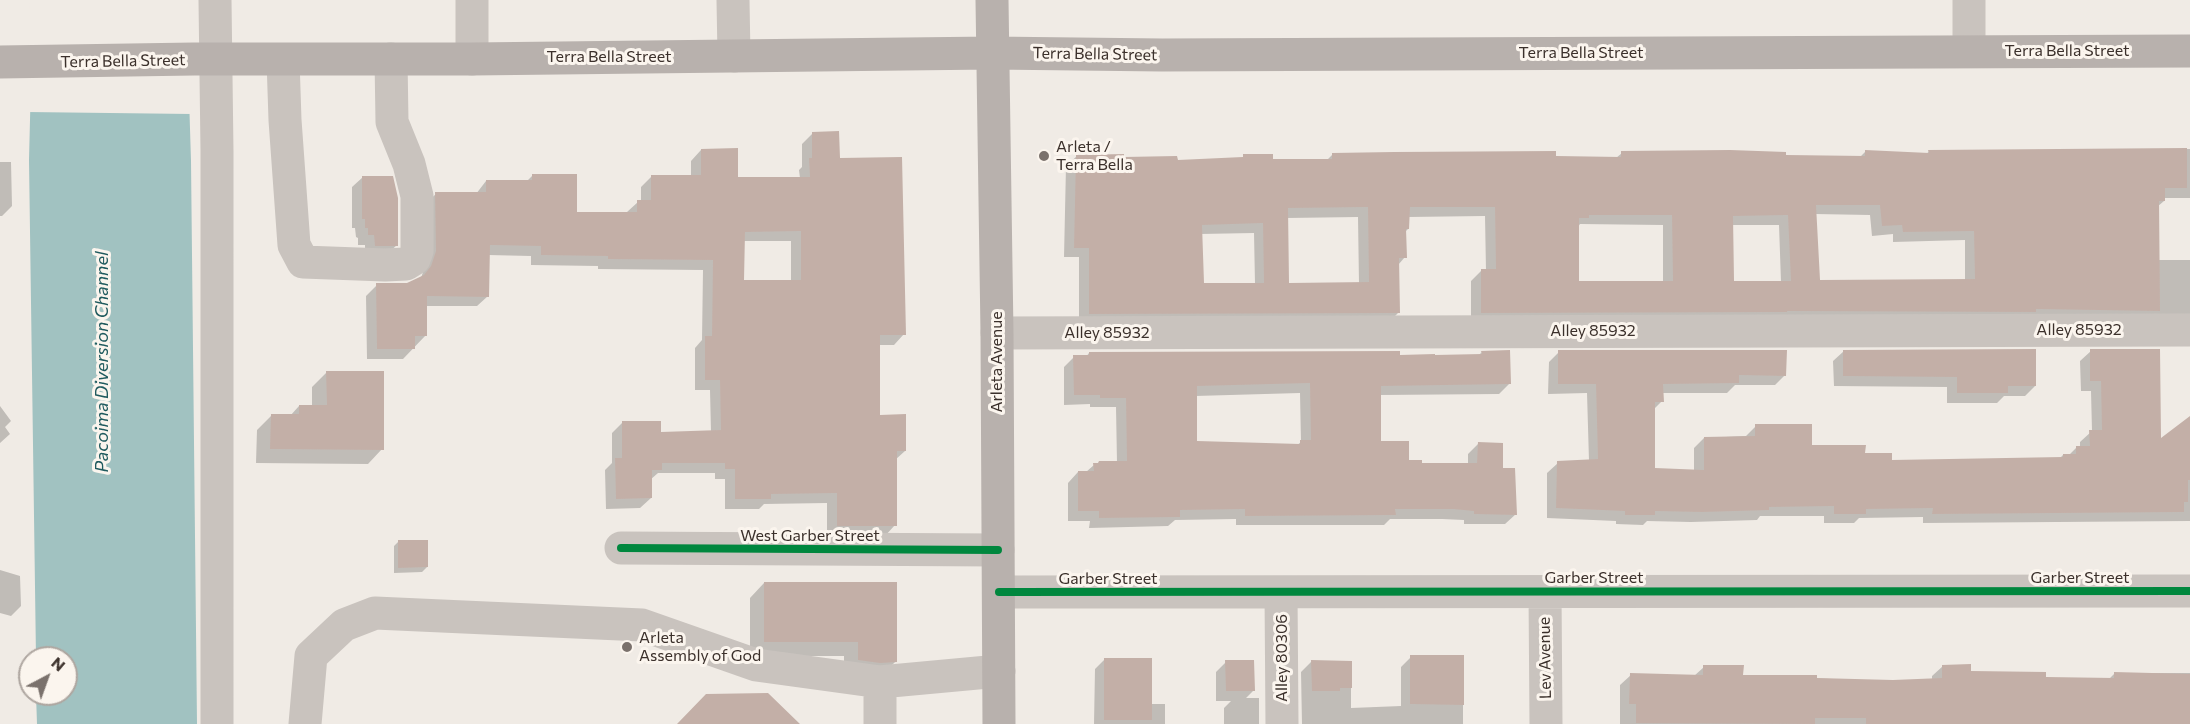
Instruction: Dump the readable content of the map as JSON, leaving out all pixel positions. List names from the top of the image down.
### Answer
{
  "streets": {
    "main road": ["Terra Bella Street", "Arleta Avenue"],
    "street": [
      "Alley 85932",
      "West Garber Street",
      "Garber Street",
      "Alley 80306",
      "Lev Avenue"
    ]
  },
  "crossings": [
    ["Terra Bella Street", "Arleta Avenue"],
    ["Alley 85932", "Arleta Avenue"],
    ["Arleta Avenue", "West Garber Street"],
    ["Arleta Avenue", "Garber Street"],
    ["Garber Street", "Alley 80306"],
    ["Garber Street", "Lev Avenue"]
  ],
  "water": ["Pacoima Diversion Channel"],
  "places": ["Arleta / Terra Bella", "Arleta Assembly of God"],
  "north": "top right"
}
